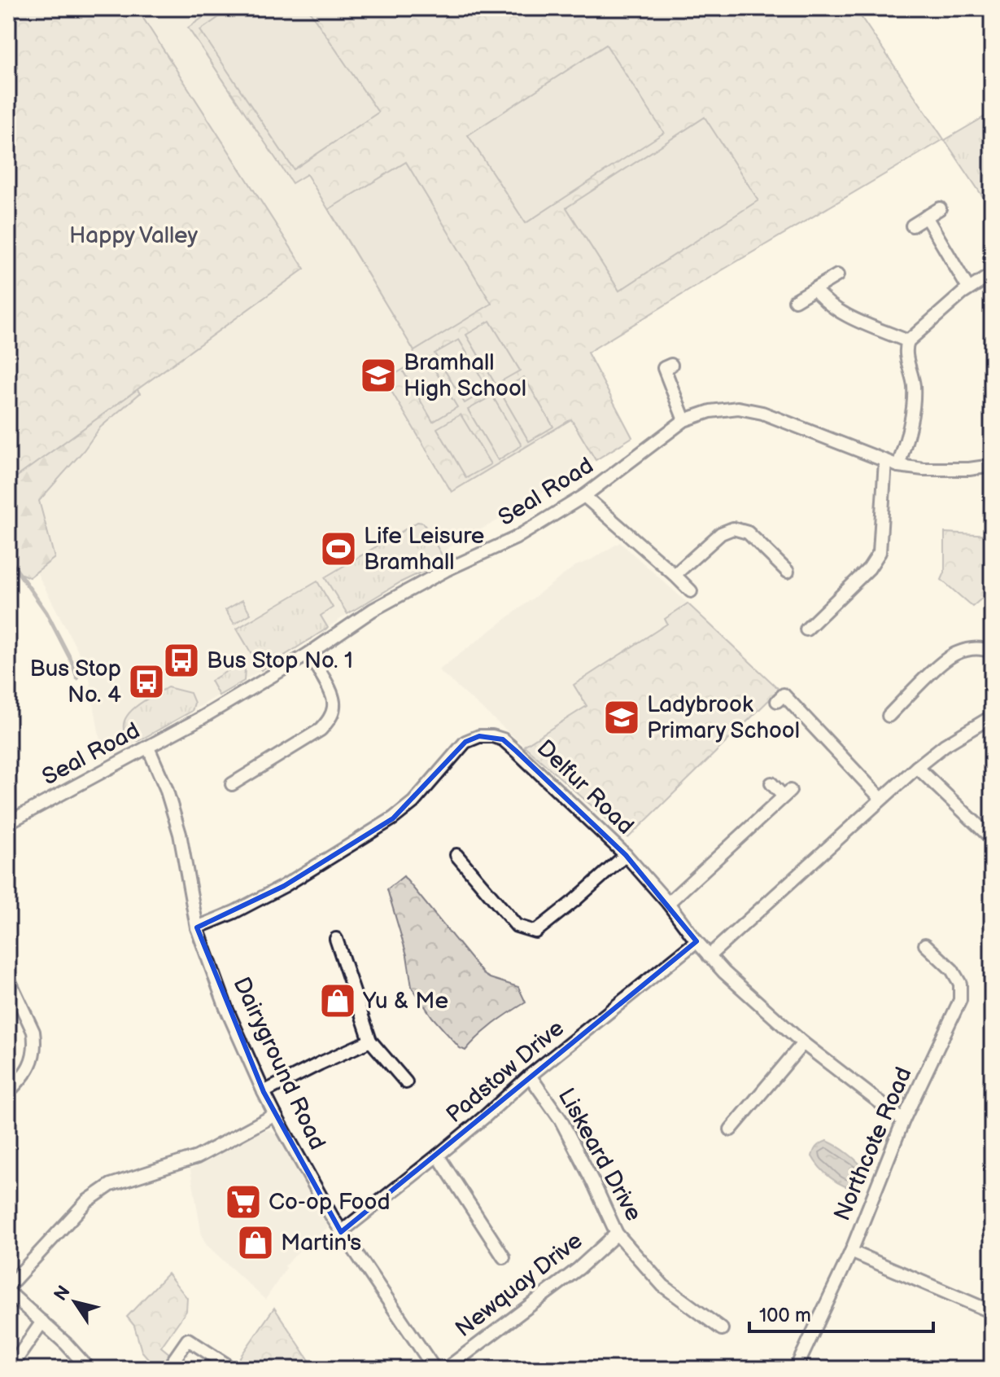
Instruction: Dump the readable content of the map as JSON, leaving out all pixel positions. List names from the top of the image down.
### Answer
{
  "streets": {
    "street": [
      "Seal Road",
      "Delfur Road",
      "Dairyground Road",
      "Padstow Drive",
      "Northcote Road",
      "Liskeard Drive",
      "Newquay Drive"
    ]
  },
  "crossings": [
    ["Seal Road", "Dairyground Road"],
    ["Delfur Road", "Dairyground Road"],
    ["Delfur Road", "Padstow Drive"],
    ["Delfur Road", "Northcote Road"],
    ["Dairyground Road", "Padstow Drive"],
    ["Padstow Drive", "Liskeard Drive"],
    ["Liskeard Drive", "Newquay Drive"]
  ],
  "parks": ["Happy Valley"],
  "places": {
    "school or university": ["Bramhall High School", "Ladybrook Primary School"],
    "sports": ["Life Leisure Bramhall"],
    "bus stop": ["Bus Stop No. 1", "Bus Stop No. 4"],
    "shop": ["Yu & Me", "Martin's"],
    "supermarket": ["Co-op Food"]
  },
  "scale_bar": "100 m",
  "north": "top left"
}
